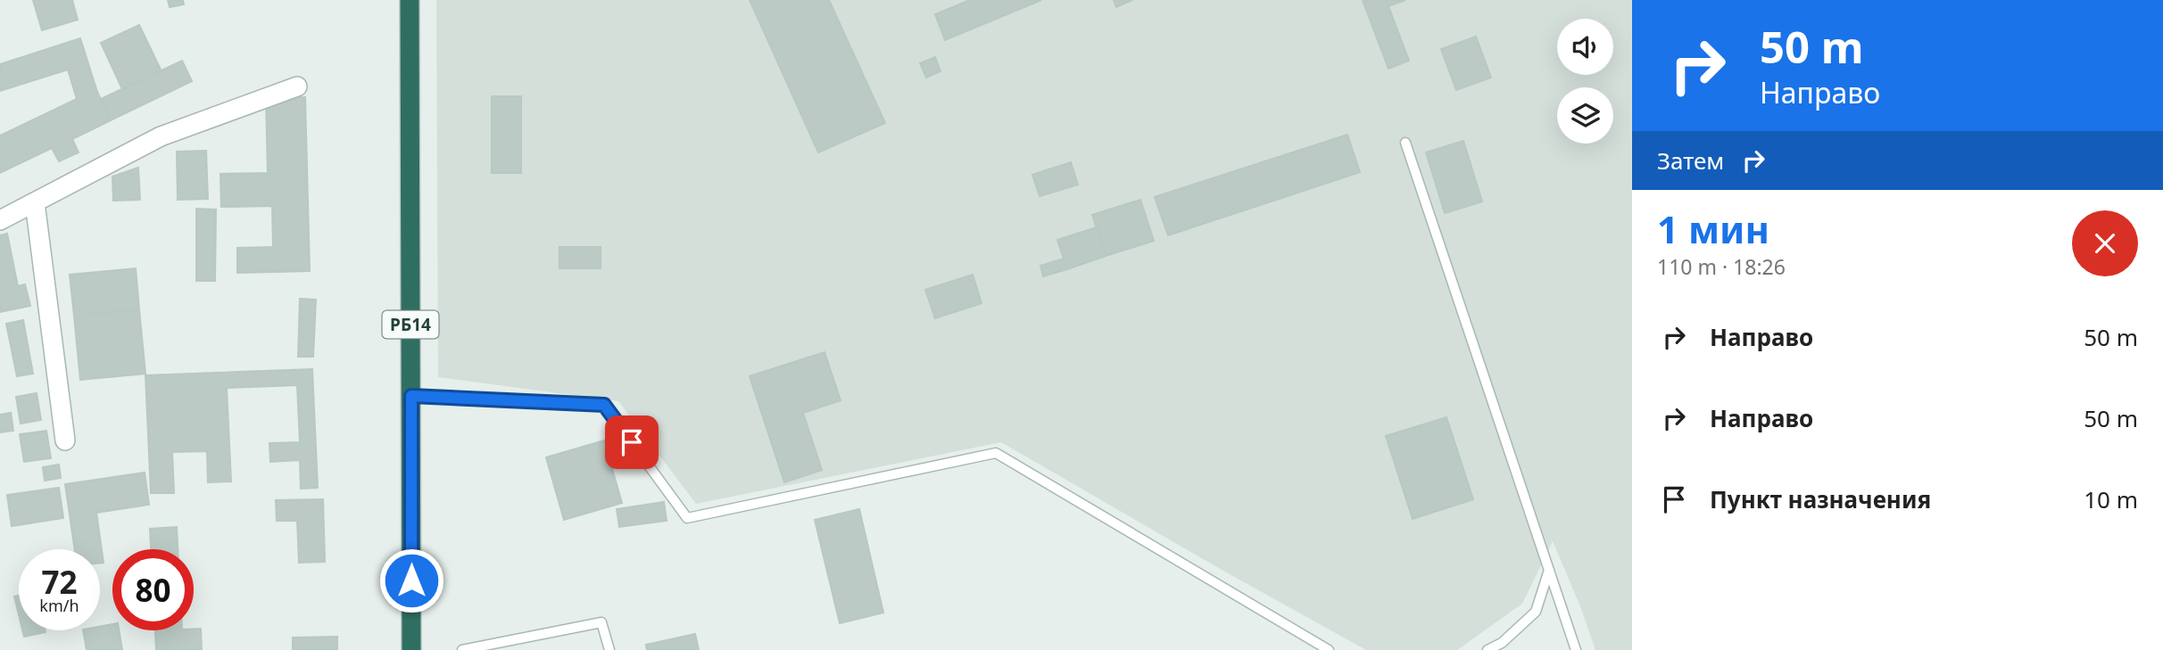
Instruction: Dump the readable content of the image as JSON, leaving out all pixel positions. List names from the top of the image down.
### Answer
{
  "streets": {
    "highway": ["РБ14"]
  },
  "page": {
    "turn": ["50 m", "Направо"],
    "then": "Затем",
    "heading": ["1 мин", "110 m · 18:26"],
    "list": [
      {
        "name": "Направо",
        "value": "50 m"
      },
      {
        "name": "Направо",
        "value": "50 m"
      },
      {
        "name": "Пункт назначения",
        "value": "10 m"
      }
    ],
    "speed": "72 km/h",
    "limit": "80"
  }
}
